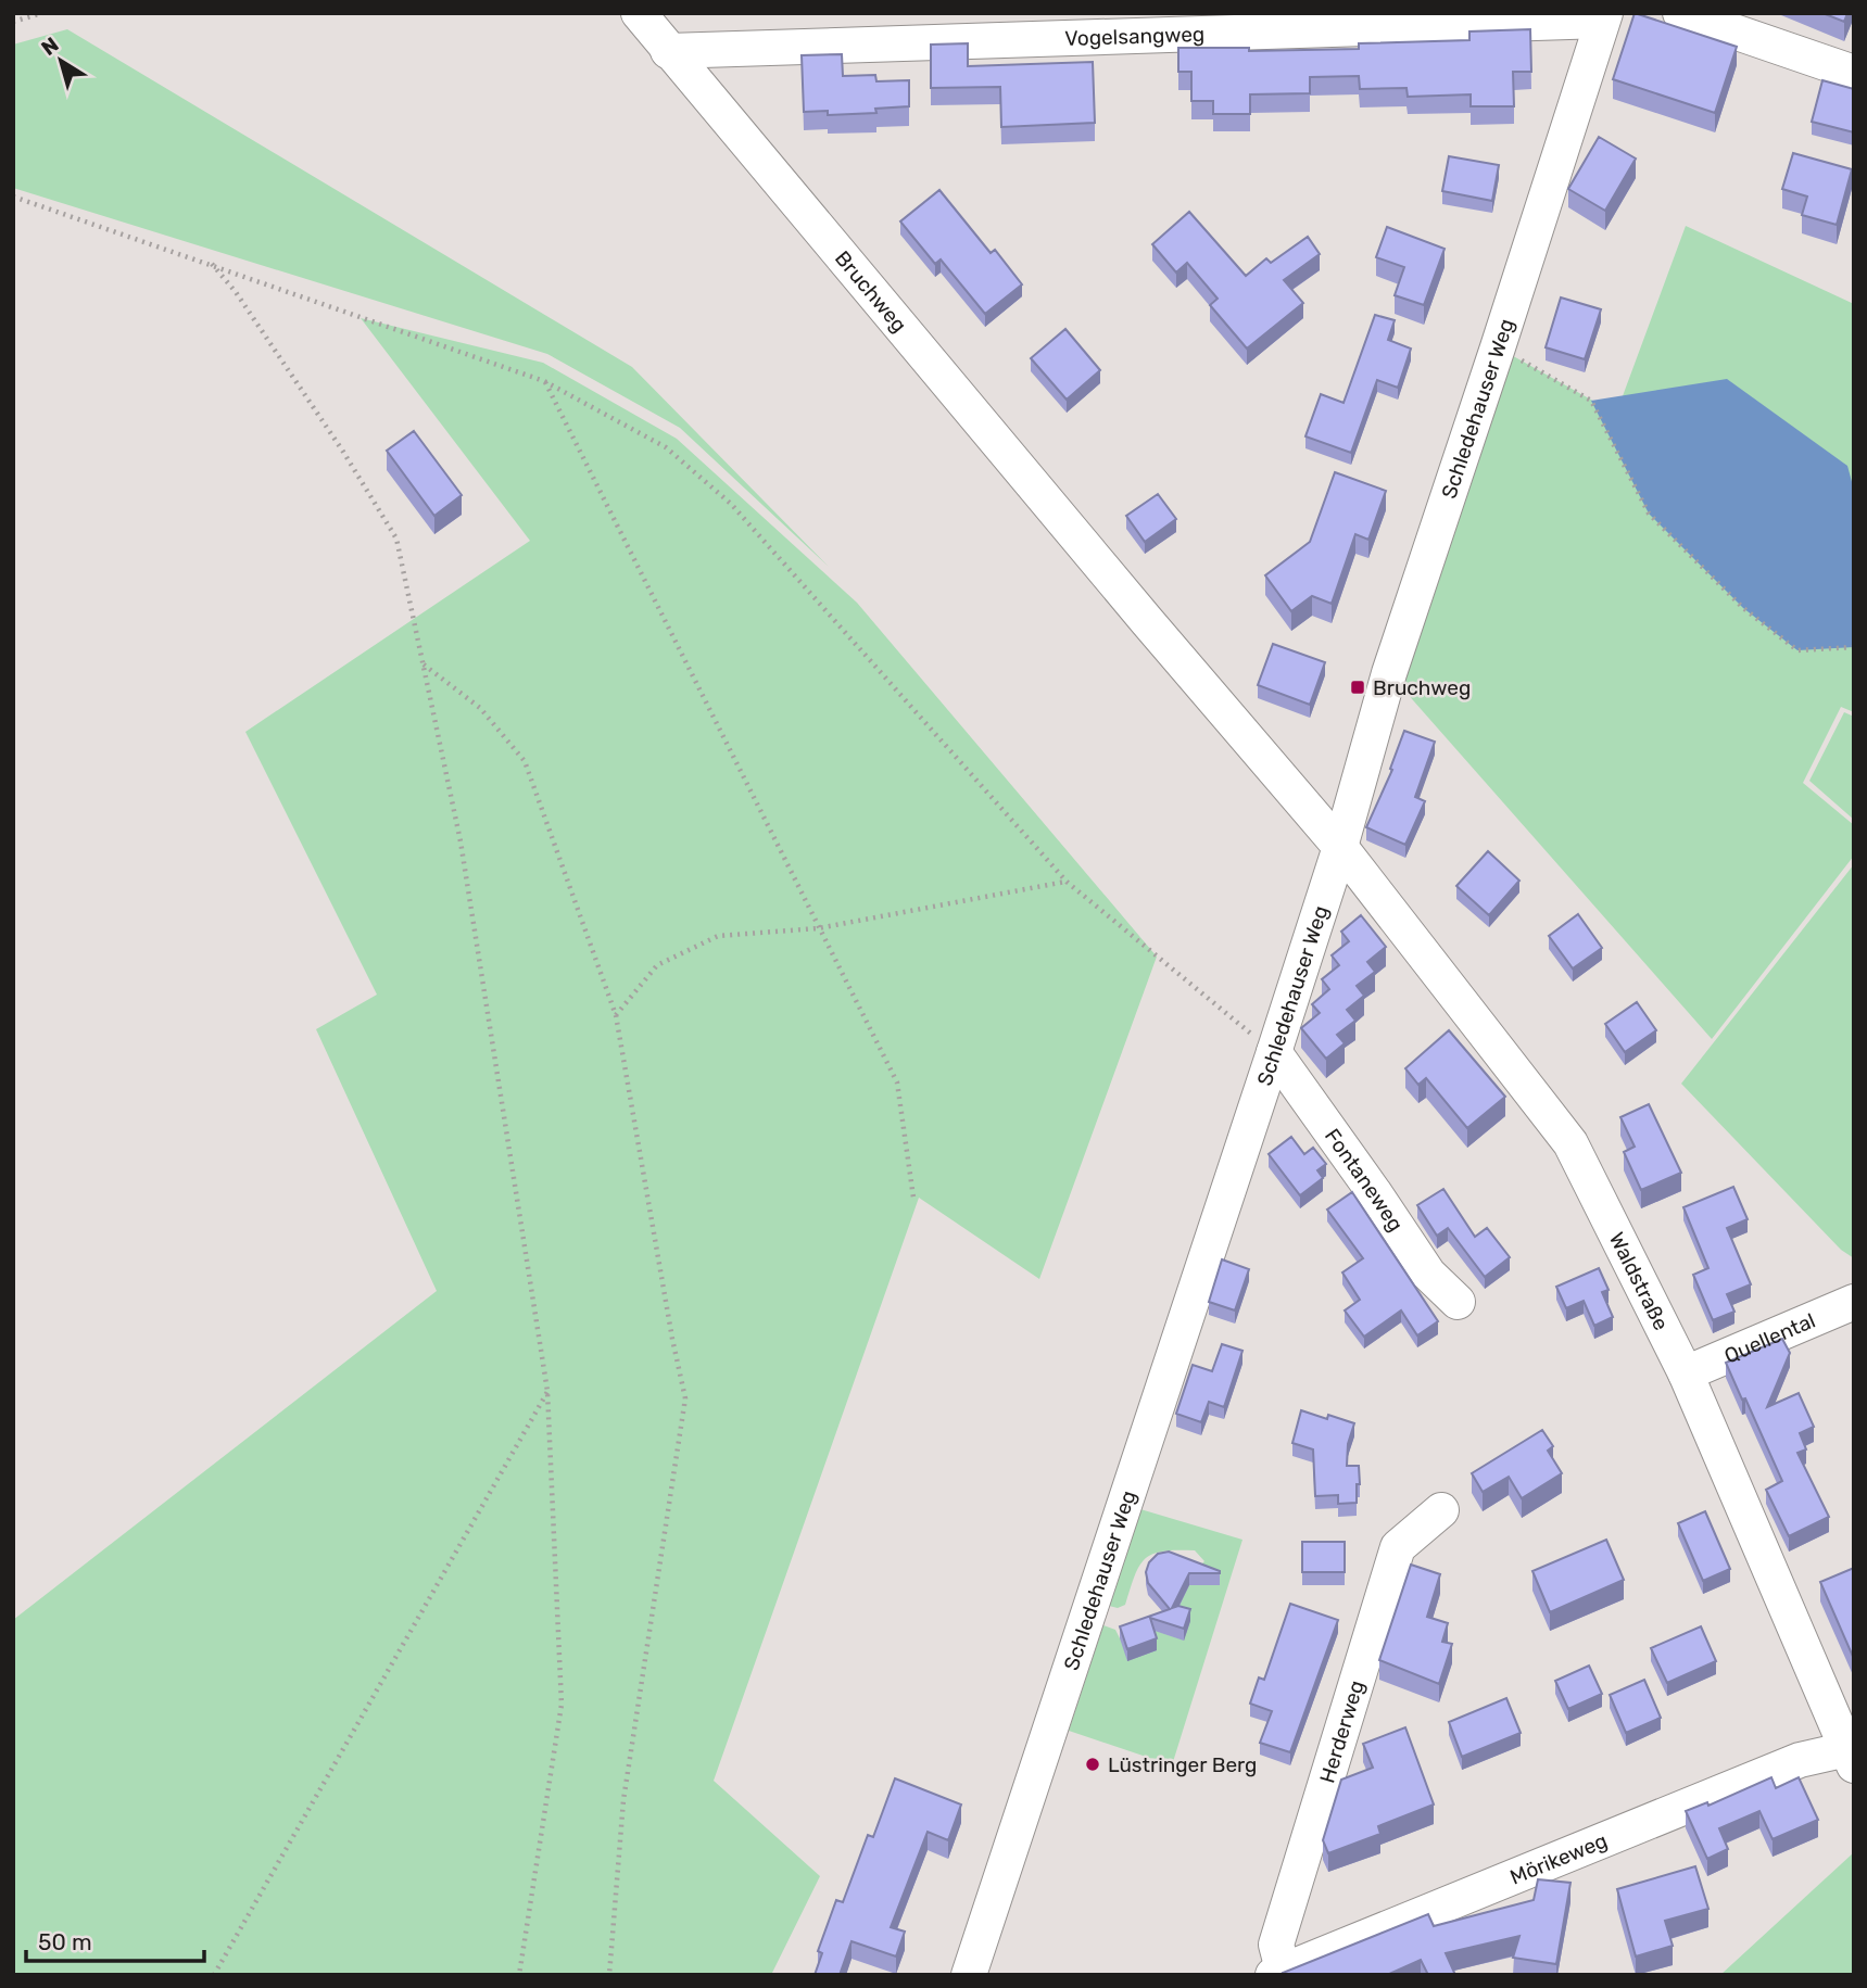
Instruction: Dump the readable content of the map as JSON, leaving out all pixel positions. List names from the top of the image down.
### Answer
{
  "streets": {
    "street": [
      "Vogelsangweg",
      "Bruchweg",
      "Schledehauser Weg",
      "Fontaneweg",
      "Waldstraße",
      "Quellental",
      "Herderweg",
      "Mörikeweg"
    ]
  },
  "crossings": [
    ["Vogelsangweg", "Bruchweg"],
    ["Vogelsangweg", "Schledehauser Weg"],
    ["Bruchweg", "Schledehauser Weg"],
    ["Bruchweg", "Waldstraße"],
    ["Schledehauser Weg", "Fontaneweg"],
    ["Schledehauser Weg", "Waldstraße"],
    ["Waldstraße", "Quellental"],
    ["Waldstraße", "Mörikeweg"],
    ["Herderweg", "Mörikeweg"]
  ],
  "places": {
    "transit": ["Bruchweg"],
    "other": ["Lüstringer Berg"]
  },
  "scale_bar": "50 m",
  "north": "top left"
}
